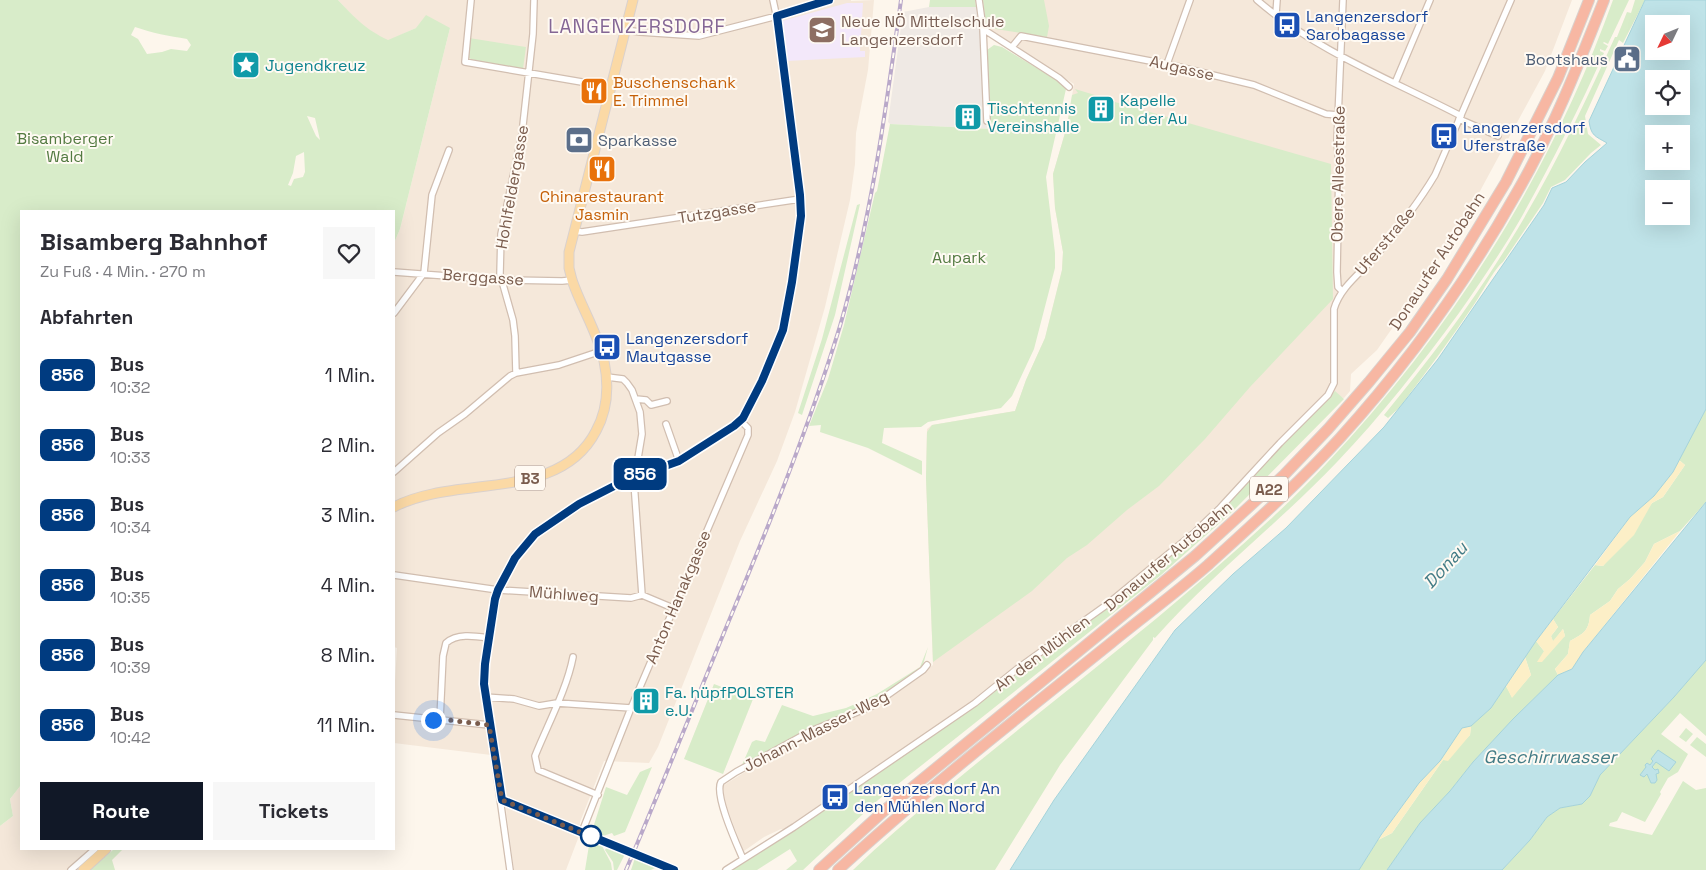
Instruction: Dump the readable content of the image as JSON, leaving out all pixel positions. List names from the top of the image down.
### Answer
{
  "streets": {
    "highway": ["Donauufer Autobahn", "A22"],
    "main road": ["B3"],
    "street": [
      "Augasse",
      "Obere Alleestraße",
      "Hohlfeldergasse",
      "Tutzgasse",
      "Uferstraße",
      "Berggasse",
      "Mühlweg",
      "Anton Hanakgasse",
      "An den Mühlen",
      "Johann-Masser-Weg"
    ]
  },
  "crossings": [
    ["Augasse", "Obere Alleestraße"],
    ["Obere Alleestraße", "Uferstraße"],
    ["Hohlfeldergasse", "Berggasse"],
    ["Tutzgasse", "B3"],
    ["Uferstraße", "An den Mühlen"],
    ["Berggasse", "B3"],
    ["Mühlweg", "Anton Hanakgasse"],
    ["An den Mühlen", "Johann-Masser-Weg"]
  ],
  "districts": ["LANGENZERSDORF"],
  "water": ["Donau", "Geschirrwasser"],
  "parks": ["Bisamberger Wald", "Aupark"],
  "places": {
    "bus stop": [
      "Langenzersdorf Sarobagasse",
      "Langenzersdorf Uferstraße",
      "Langenzersdorf Mautgasse",
      "Langenzersdorf An den Mühlen Nord"
    ],
    "school or university": ["Neue NÖ Mittelschule Langenzersdorf"],
    "public building": ["Bootshaus"],
    "place": ["Jugendkreuz"],
    "restaurant": ["Buschenschank E. Trimmel", "Chinarestaurant Jasmin"],
    "building": ["Kapelle in der Au", "Tischtennis Vereinshalle", "Fa. hüpfPOLSTER e.U."],
    "bank": ["Sparkasse"]
  },
  "lines": ["bus line 856"],
  "north": "bottom left",
  "page": {
    "on_map": "856",
    "map_buttons": ["+", "−"],
    "heading": [
      ["Bisamberg Bahnhof", "Zu Fuß · 4 Min. · 270 m"],
      "Abfahrten"
    ],
    "list": [
      {
        "mark": "856",
        "name": "Bus",
        "note": "10:32",
        "value": "1 Min."
      },
      {
        "mark": "856",
        "name": "Bus",
        "note": "10:33",
        "value": "2 Min."
      },
      {
        "mark": "856",
        "name": "Bus",
        "note": "10:34",
        "value": "3 Min."
      },
      {
        "mark": "856",
        "name": "Bus",
        "note": "10:35",
        "value": "4 Min."
      },
      {
        "mark": "856",
        "name": "Bus",
        "note": "10:39",
        "value": "8 Min."
      },
      {
        "mark": "856",
        "name": "Bus",
        "note": "10:42",
        "value": "11 Min."
      }
    ],
    "buttons": ["Route", "Tickets"]
  }
}
